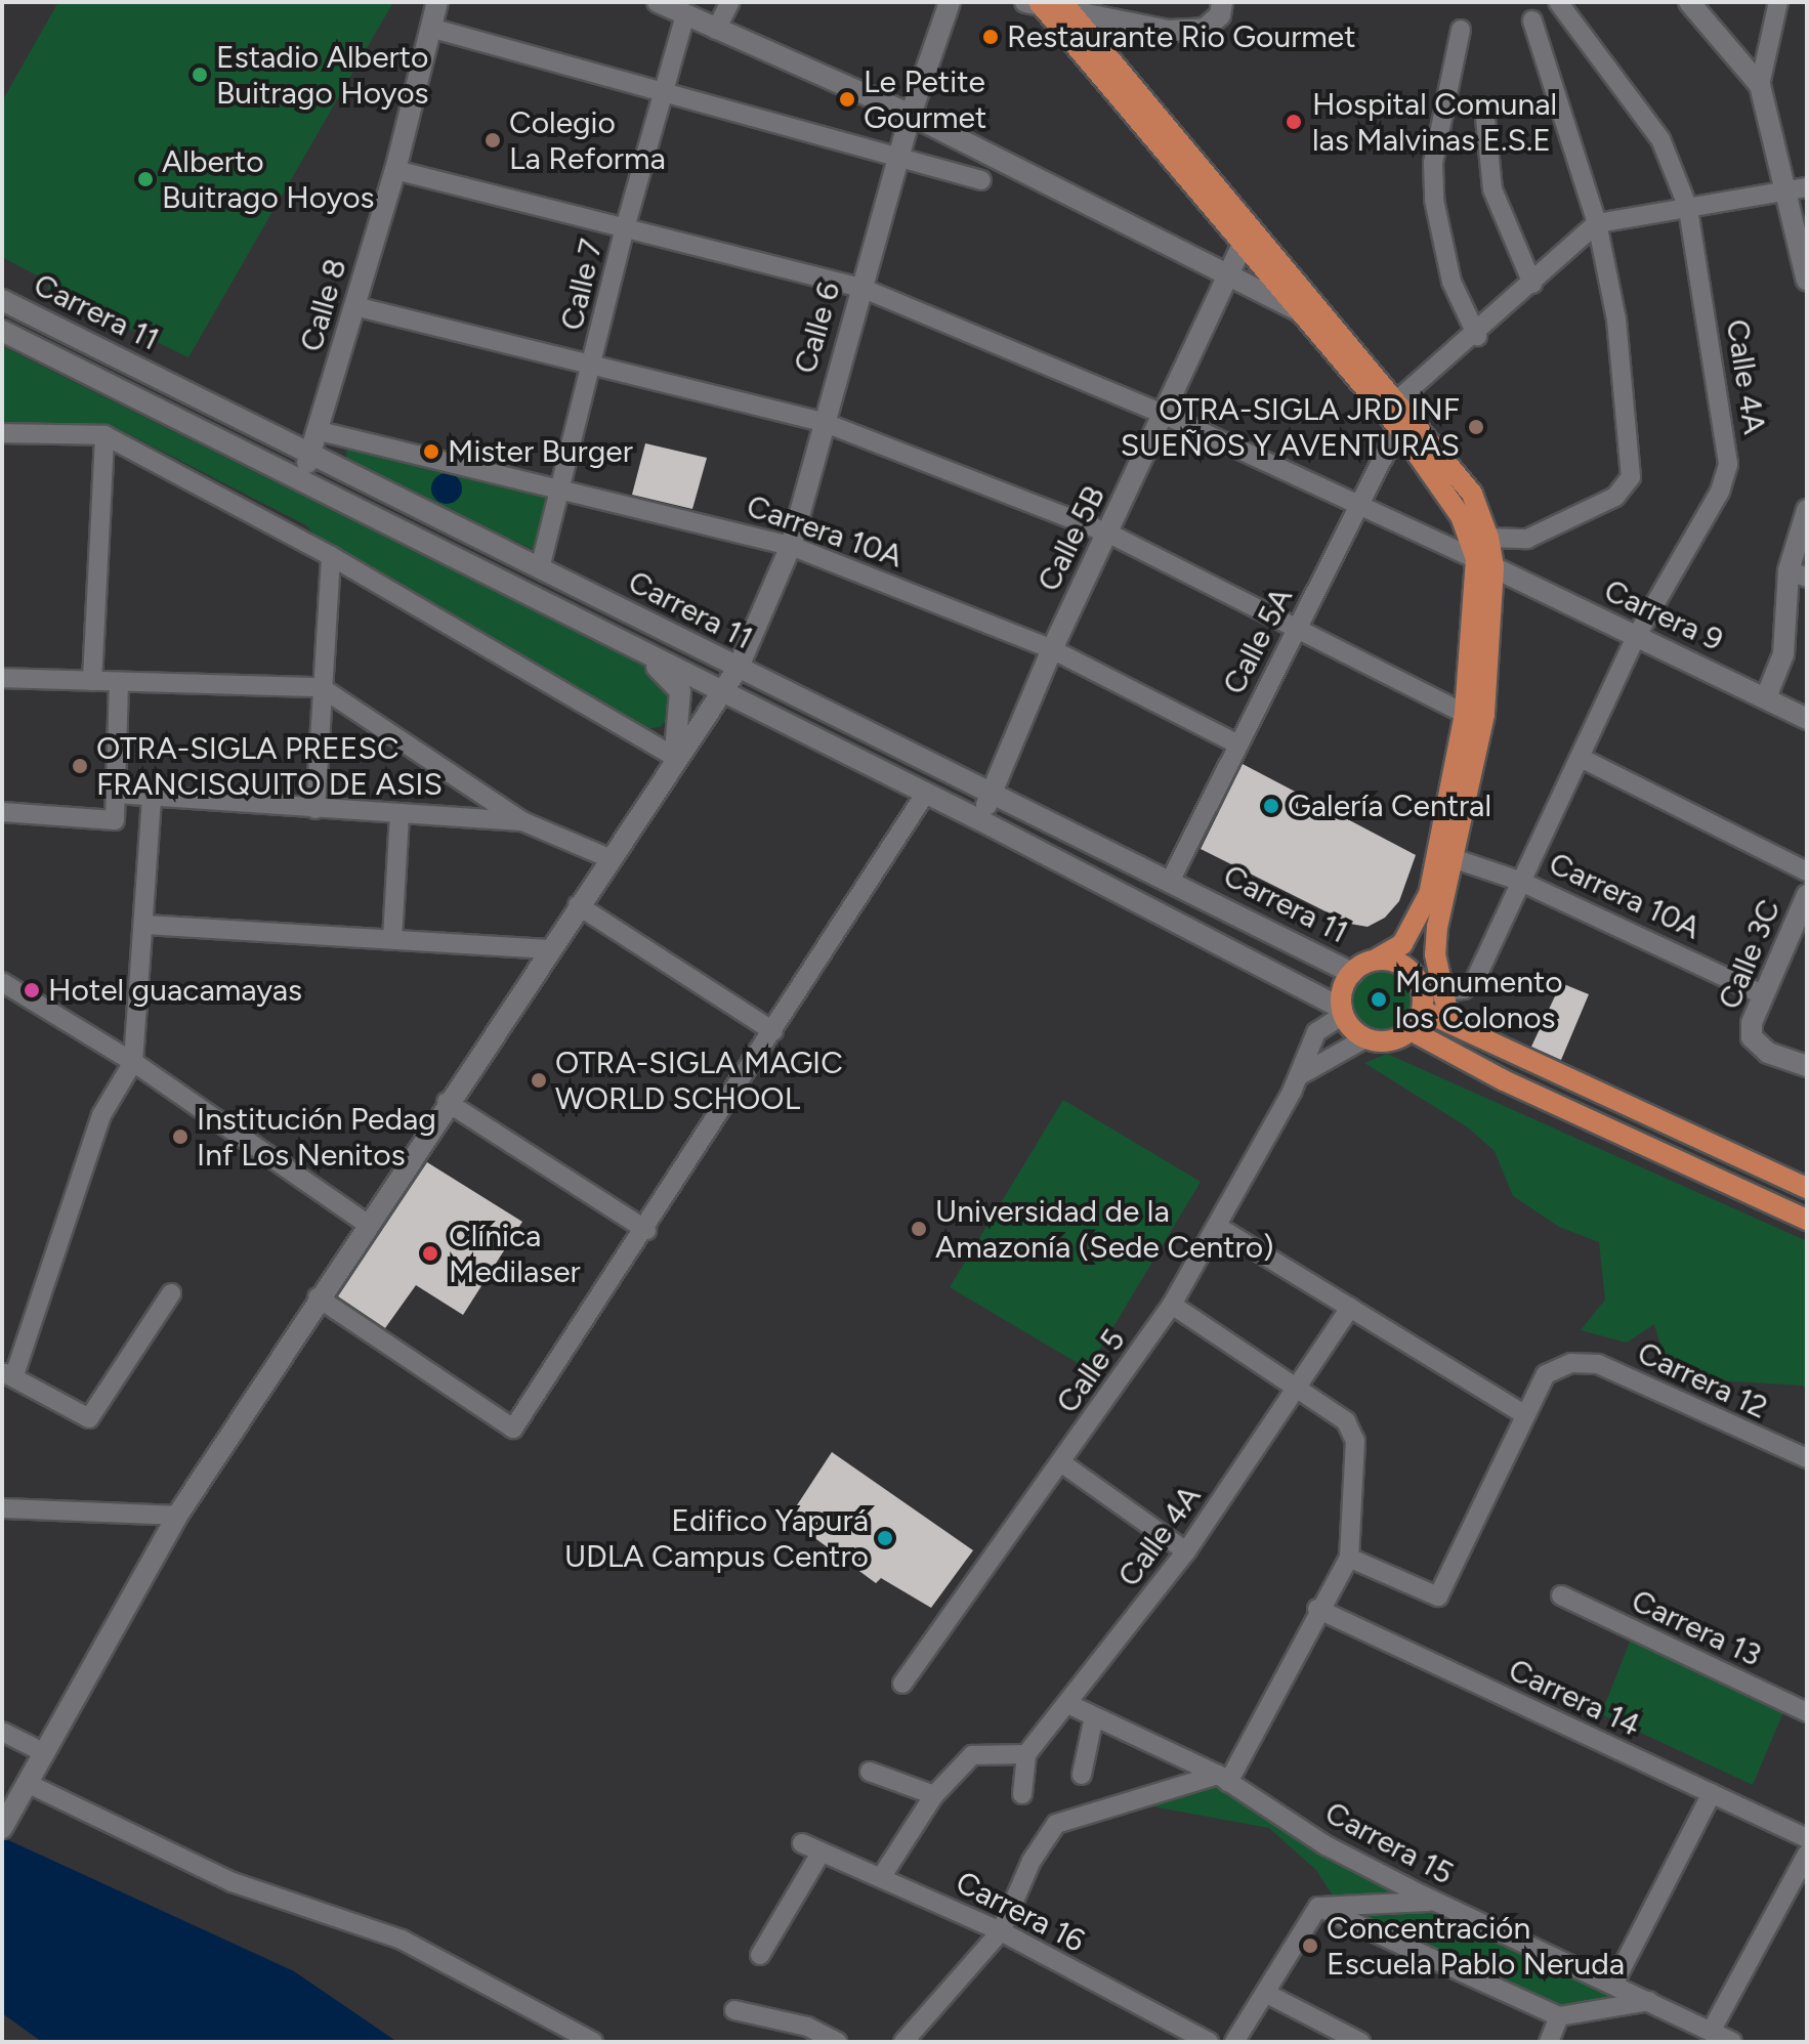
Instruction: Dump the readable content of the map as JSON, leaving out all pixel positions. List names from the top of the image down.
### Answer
{
  "streets": {
    "main road": [
      "Calle 8",
      "Carrera 11",
      "Calle 6",
      "Calle 5B",
      "Carrera 9",
      "Calle 3C"
    ],
    "street": [
      "Calle 7",
      "Calle 4A",
      "Carrera 10A",
      "Calle 5A",
      "Calle 5",
      "Carrera 12",
      "Carrera 13",
      "Carrera 14",
      "Carrera 15",
      "Carrera 16"
    ]
  },
  "crossings": [
    ["Calle 7", "Carrera 11"],
    ["Calle 7", "Carrera 10A"],
    ["Calle 8", "Carrera 11"],
    ["Calle 8", "Carrera 10A"],
    ["Carrera 11", "Calle 6"],
    ["Carrera 11", "Calle 4A"],
    ["Carrera 11", "Calle 5B"],
    ["Carrera 11", "Calle 5A"],
    ["Carrera 11", "Calle 5"],
    ["Calle 6", "Carrera 10A"],
    ["Calle 4A", "Carrera 10A"],
    ["Calle 4A", "Carrera 9"],
    ["Calle 4A", "Calle 5"],
    ["Calle 4A", "Carrera 15"],
    ["Carrera 10A", "Calle 5B"],
    ["Carrera 10A", "Calle 5A"],
    ["Carrera 10A", "Calle 3C"]
  ],
  "places": [
    "Restaurante Rio Gourmet",
    "Estadio Alberto Buitrago Hoyos",
    "Le Petite Gourmet",
    "Hospital Comunal las Malvinas E.S.E",
    "Colegio La Reforma",
    "Alberto Buitrago Hoyos",
    "OTRA-SIGLA JRD INF SUEÑOS Y AVENTURAS",
    "Mister Burger",
    "OTRA-SIGLA PREESC FRANCISQUITO DE ASIS",
    "Galería Central",
    "Hotel guacamayas",
    "Monumento los Colonos",
    "OTRA-SIGLA MAGIC WORLD SCHOOL",
    "Institución Pedag Inf Los Nenitos",
    "Universidad de la Amazonía (Sede Centro)",
    "Clínica Medilaser",
    "Edifico Yapurá UDLA Campus Centro",
    "Concentración Escuela Pablo Neruda"
  ]
}
